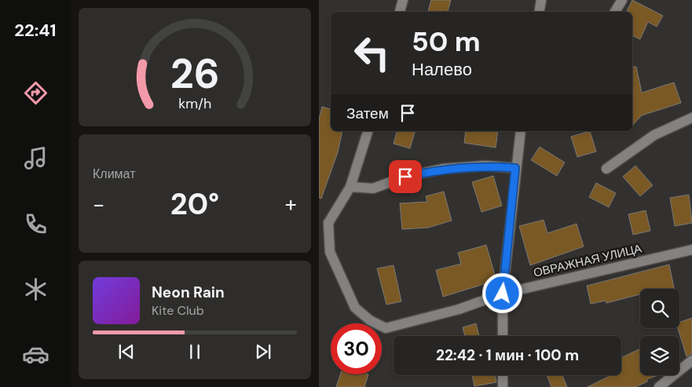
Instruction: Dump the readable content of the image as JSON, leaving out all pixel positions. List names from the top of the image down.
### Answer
{
  "streets": {
    "street": ["ОВРАЖНАЯ УЛИЦА"]
  },
  "page": {
    "tabs": "22:41",
    "turn": ["50 m", "Налево"],
    "then": "Затем",
    "tile": "Климат",
    "heat": ["−", "20°", "+"],
    "song": ["Neon Rain", "Kite Club"],
    "limit": "30",
    "trip": "22:42 · 1 мин · 100 m",
    "gauge": ["26", "km/h"]
  }
}
